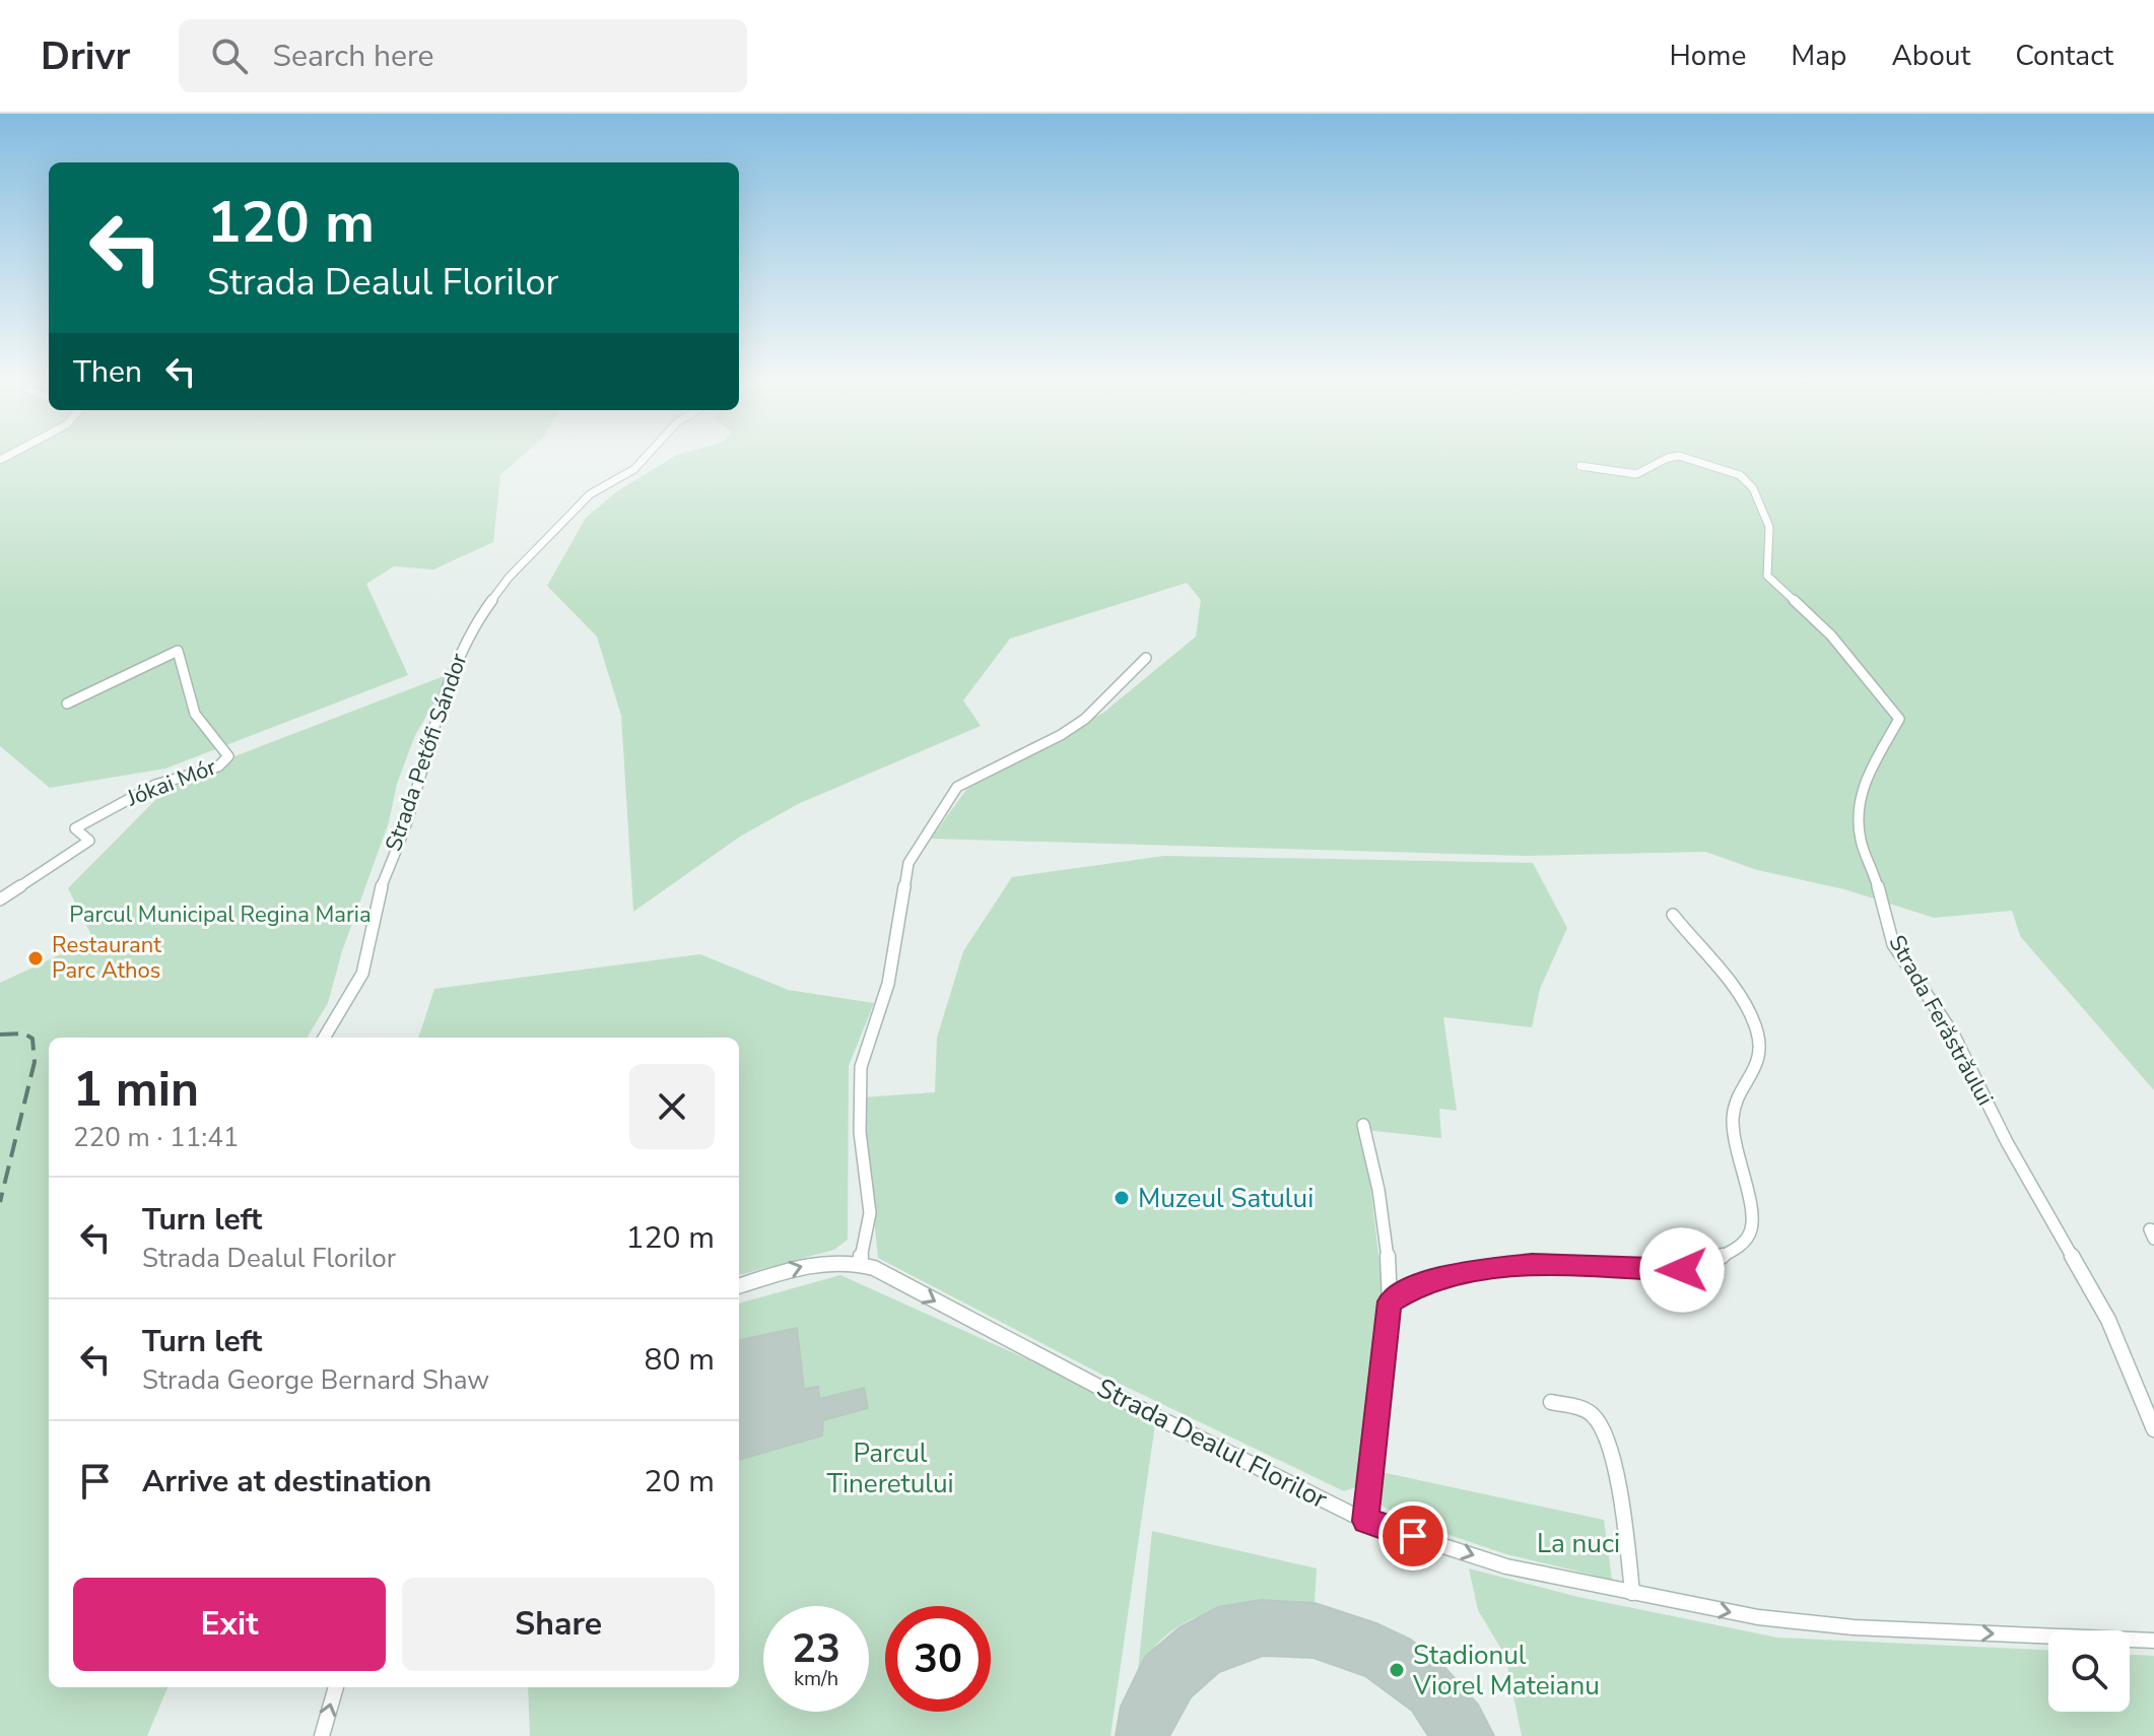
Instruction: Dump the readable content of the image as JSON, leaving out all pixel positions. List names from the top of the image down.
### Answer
{
  "streets": {
    "street": [
      "Strada Petőfi Sándor",
      "Jókai Mór",
      "Strada Ferăstrăului",
      "Strada Dealul Florilor"
    ]
  },
  "one_way": ["Strada Dealul Florilor"],
  "parks": ["Parcul Municipal Regina Maria", "Parcul Tineretului", "La nuci"],
  "places": ["Restaurant Parc Athos", "Muzeul Satului", "Stadionul Viorel Mateianu"],
  "page": {
    "header": "Drivr",
    "search": "Search here",
    "nav": [
      "Home",
      "Map",
      "About",
      "Contact"
    ],
    "turn": ["120 m", "Strada Dealul Florilor"],
    "then": "Then",
    "heading": ["1 min", "220 m · 11:41"],
    "list": [
      {
        "name": "Turn left",
        "note": "Strada Dealul Florilor",
        "value": "120 m"
      },
      {
        "name": "Turn left",
        "note": "Strada George Bernard Shaw",
        "value": "80 m"
      },
      {
        "name": "Arrive at destination",
        "value": "20 m"
      }
    ],
    "buttons": ["Exit", "Share"],
    "speed": "23 km/h",
    "limit": "30"
  }
}
